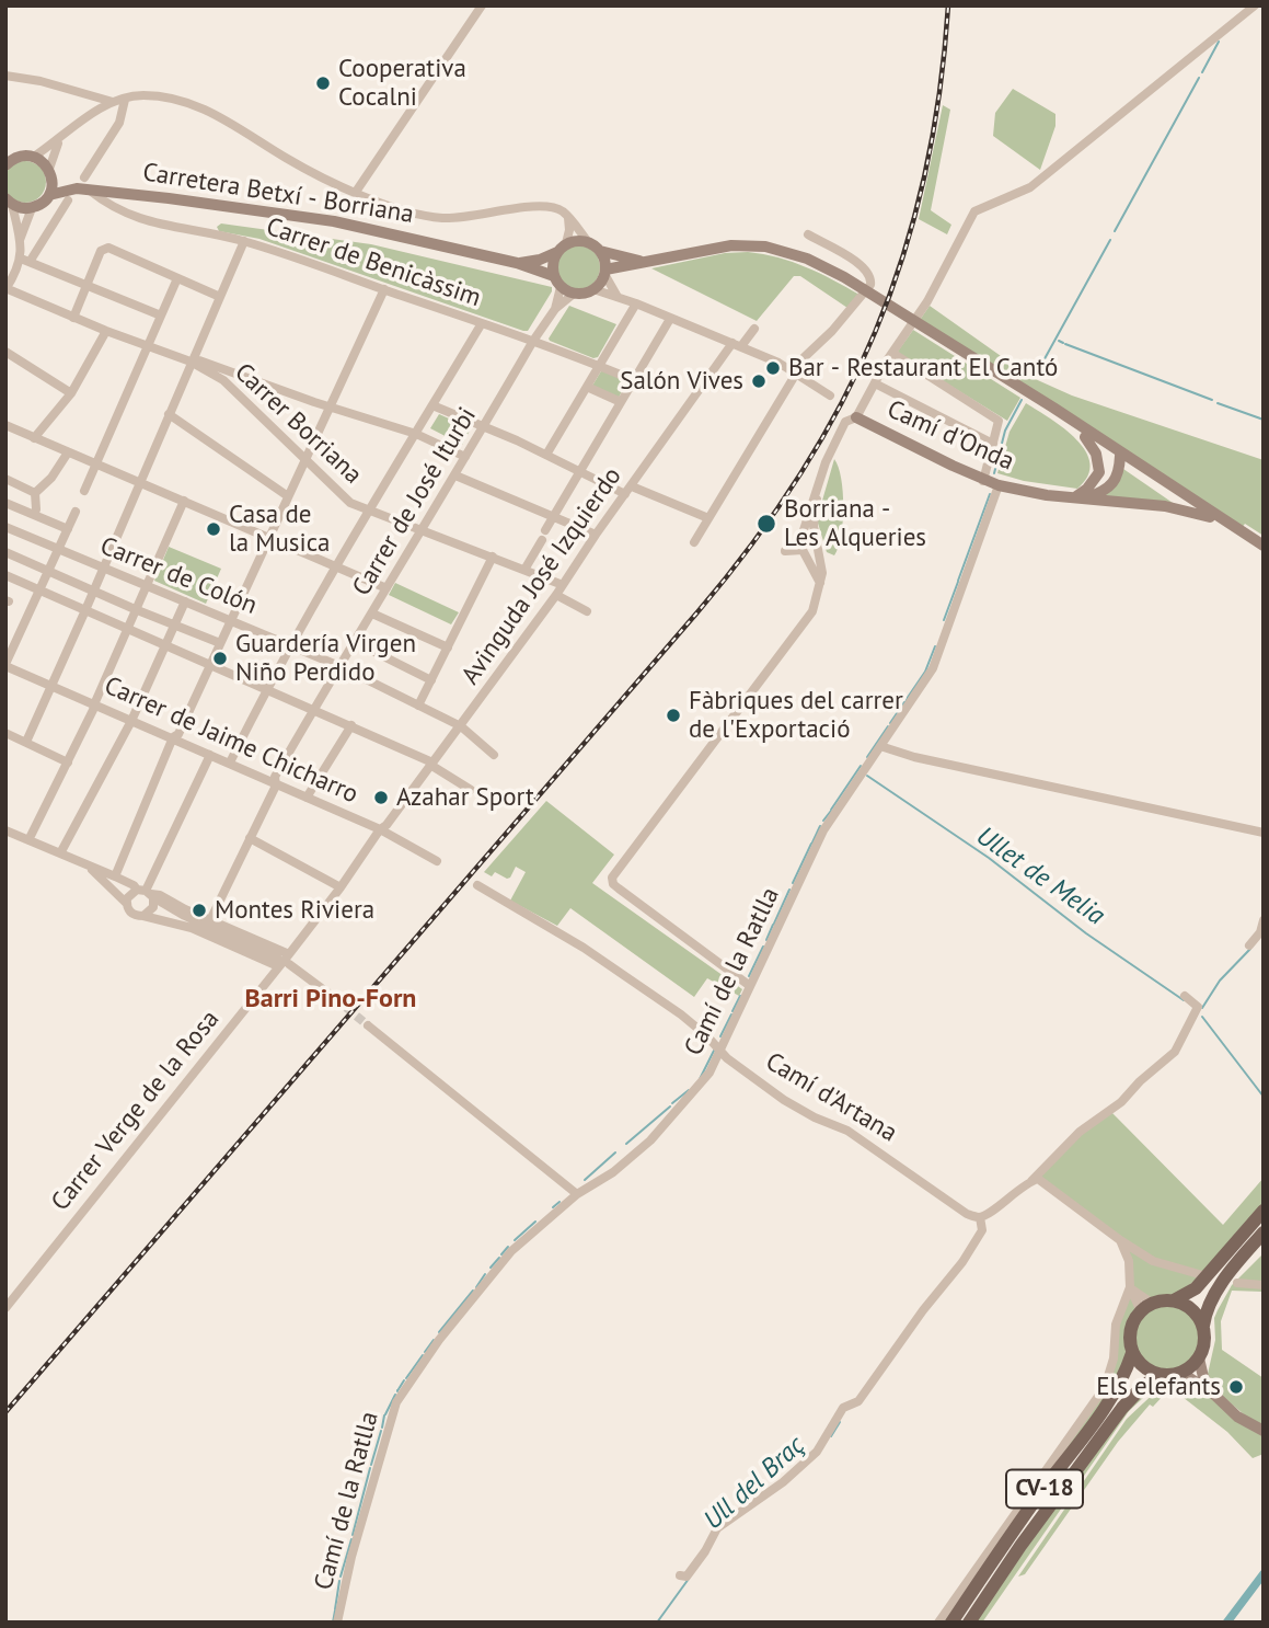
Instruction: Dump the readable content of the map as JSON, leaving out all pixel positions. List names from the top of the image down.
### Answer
{
  "streets": {
    "main road": ["Carretera Betxí - Borriana", "Camí d'Onda", "CV-18"],
    "street": [
      "Carrer de Benicàssim",
      "Carrer Borriana",
      "Carrer de José Iturbi",
      "Carrer de Colón",
      "Avinguda José Izquierdo",
      "Carrer de Jaime Chicharro",
      "Camí de la Ratlla",
      "Camí d'Artana",
      "Carrer Verge de la Rosa"
    ]
  },
  "crossings": [
    ["Carretera Betxí - Borriana", "Carrer de Benicàssim"],
    ["Carretera Betxí - Borriana", "Carrer de José Iturbi"],
    ["Carrer de Benicàssim", "Carrer de José Iturbi"],
    ["Carrer Borriana", "Carrer de José Iturbi"],
    ["Carrer Borriana", "Avinguda José Izquierdo"],
    ["Camí d'Onda", "Camí de la Ratlla"],
    ["Carrer de José Iturbi", "Carrer de Colón"],
    ["Carrer de José Iturbi", "Carrer de Jaime Chicharro"],
    ["Carrer de Colón", "Avinguda José Izquierdo"],
    ["Avinguda José Izquierdo", "Carrer de Jaime Chicharro"],
    ["Avinguda José Izquierdo", "Carrer Verge de la Rosa"],
    ["Carrer de Jaime Chicharro", "Carrer Verge de la Rosa"],
    ["Camí de la Ratlla", "Camí d'Artana"]
  ],
  "districts": ["Barri Pino-Forn"],
  "water": ["Ullet de Melia", "Ull del Braç"],
  "places": [
    "Cooperativa Cocalni",
    "Bar - Restaurant El Cantó",
    "Salón Vives",
    "Borriana - Les Alqueries",
    "Casa de la Musica",
    "Guardería Virgen Niño Perdido",
    "Fàbriques del carrer de l'Exportació",
    "Azahar Sport",
    "Montes Riviera",
    "Els elefants"
  ]
}
